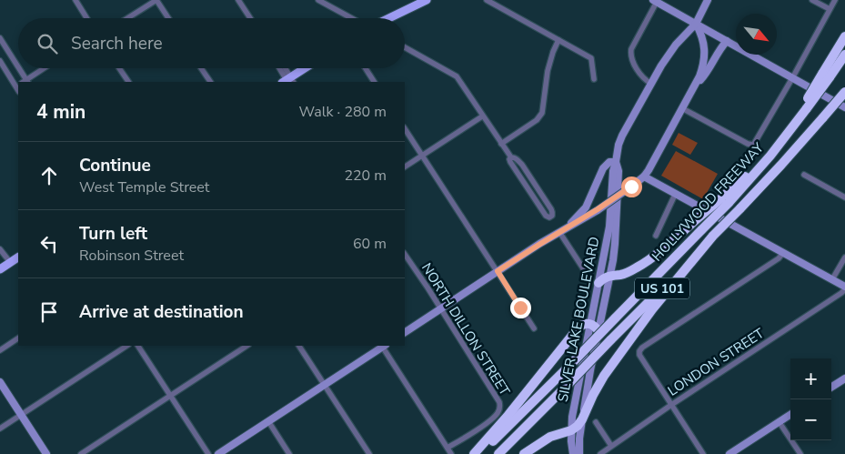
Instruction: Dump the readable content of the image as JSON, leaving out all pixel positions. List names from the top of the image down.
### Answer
{
  "streets": {
    "highway": ["HOLLYWOOD FREEWAY", "US 101"],
    "main road": ["SILVER LAKE BOULEVARD"],
    "street": ["NORTH DILLON STREET", "LONDON STREET"]
  },
  "north": "bottom right",
  "page": {
    "search": "Search here",
    "heading": ["4 min", "Walk · 280 m"],
    "list": [
      ["Continue", "West Temple Street", "220 m"],
      ["Turn left", "Robinson Street", "60 m"],
      "Arrive at destination"
    ],
    "map_buttons": ["+", "−"]
  }
}
